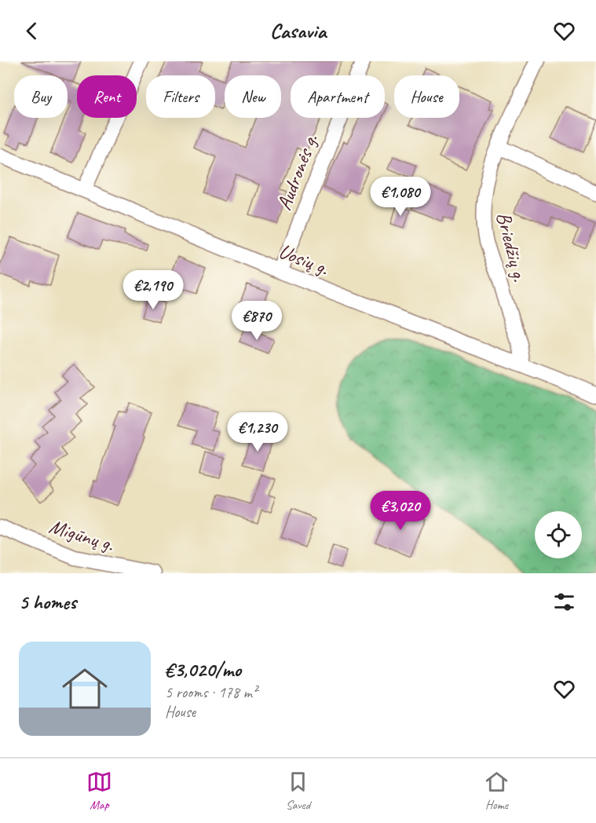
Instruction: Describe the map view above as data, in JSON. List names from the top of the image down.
{
  "streets": {
    "street": [
      "Audronės g.",
      "Briedžių g.",
      "Uosių g.",
      "Migūnų g."
    ]
  },
  "crossings": [
    ["Audronės g.", "Uosių g."],
    ["Briedžių g.", "Uosių g."]
  ],
  "page": {
    "header": "Casavia",
    "chip": [
      "Buy",
      "Rent",
      "Filters",
      "New",
      "Apartment",
      "House"
    ],
    "price": [
      "€1,080",
      "€2,190",
      "€870",
      "€1,230",
      "€3,020"
    ],
    "heading": "5 homes",
    "list": [
      {
        "name": "€3,020/mo",
        "note": "5 rooms · 178 m² · House"
      }
    ],
    "tabs": ["Map", "Saved", "Home"]
  }
}
